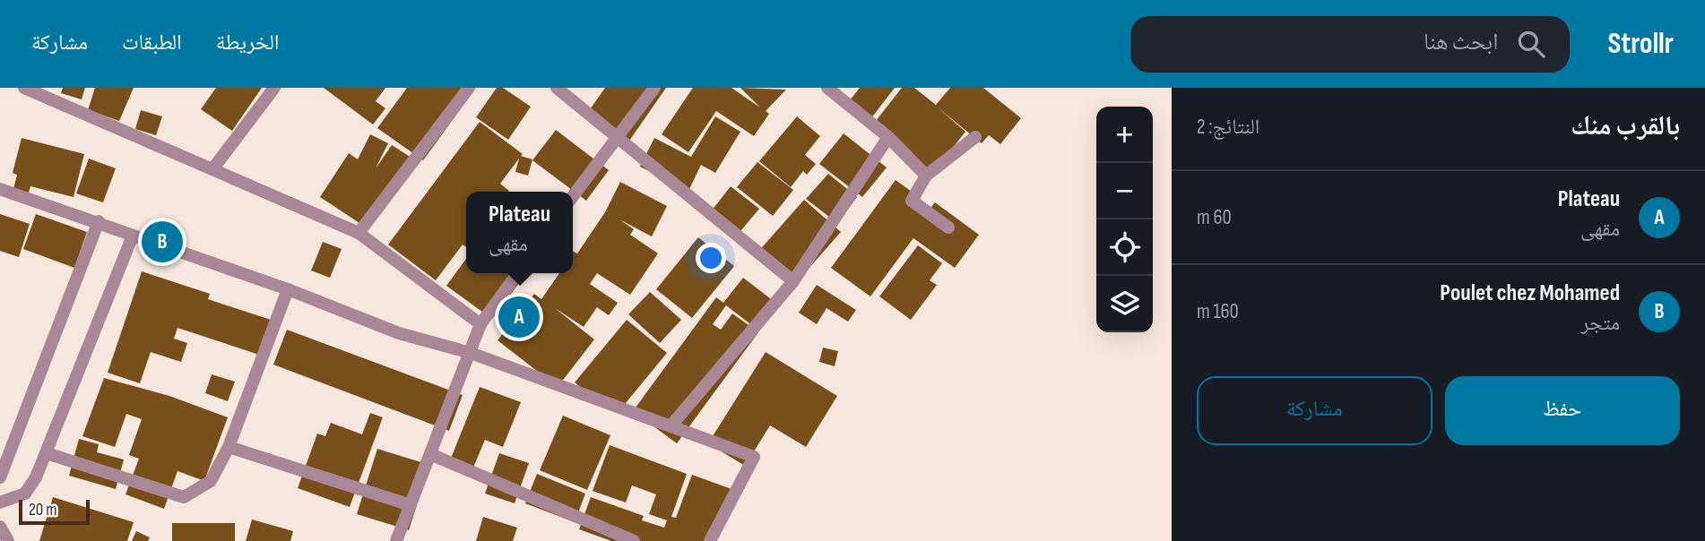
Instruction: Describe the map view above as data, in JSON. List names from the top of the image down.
{
  "scale_bar": "20 m",
  "page": {
    "header": "Strollr",
    "search": "ابحث هنا",
    "nav": ["الخريطة", "الطبقات", "مشاركة"],
    "heading": ["بالقرب منك", "النتائج: 2"],
    "map_buttons": ["+", "−"],
    "list": [
      {
        "mark": "A",
        "name": "Plateau",
        "note": "مقهى",
        "value": "60 m"
      },
      {
        "mark": "B",
        "name": "Poulet chez Mohamed",
        "note": "متجر",
        "value": "160 m"
      }
    ],
    "popup": ["Plateau", "مقهى"],
    "pins": ["B", "A"],
    "buttons": ["حفظ", "مشاركة"],
    "scale": "20 m"
  }
}
